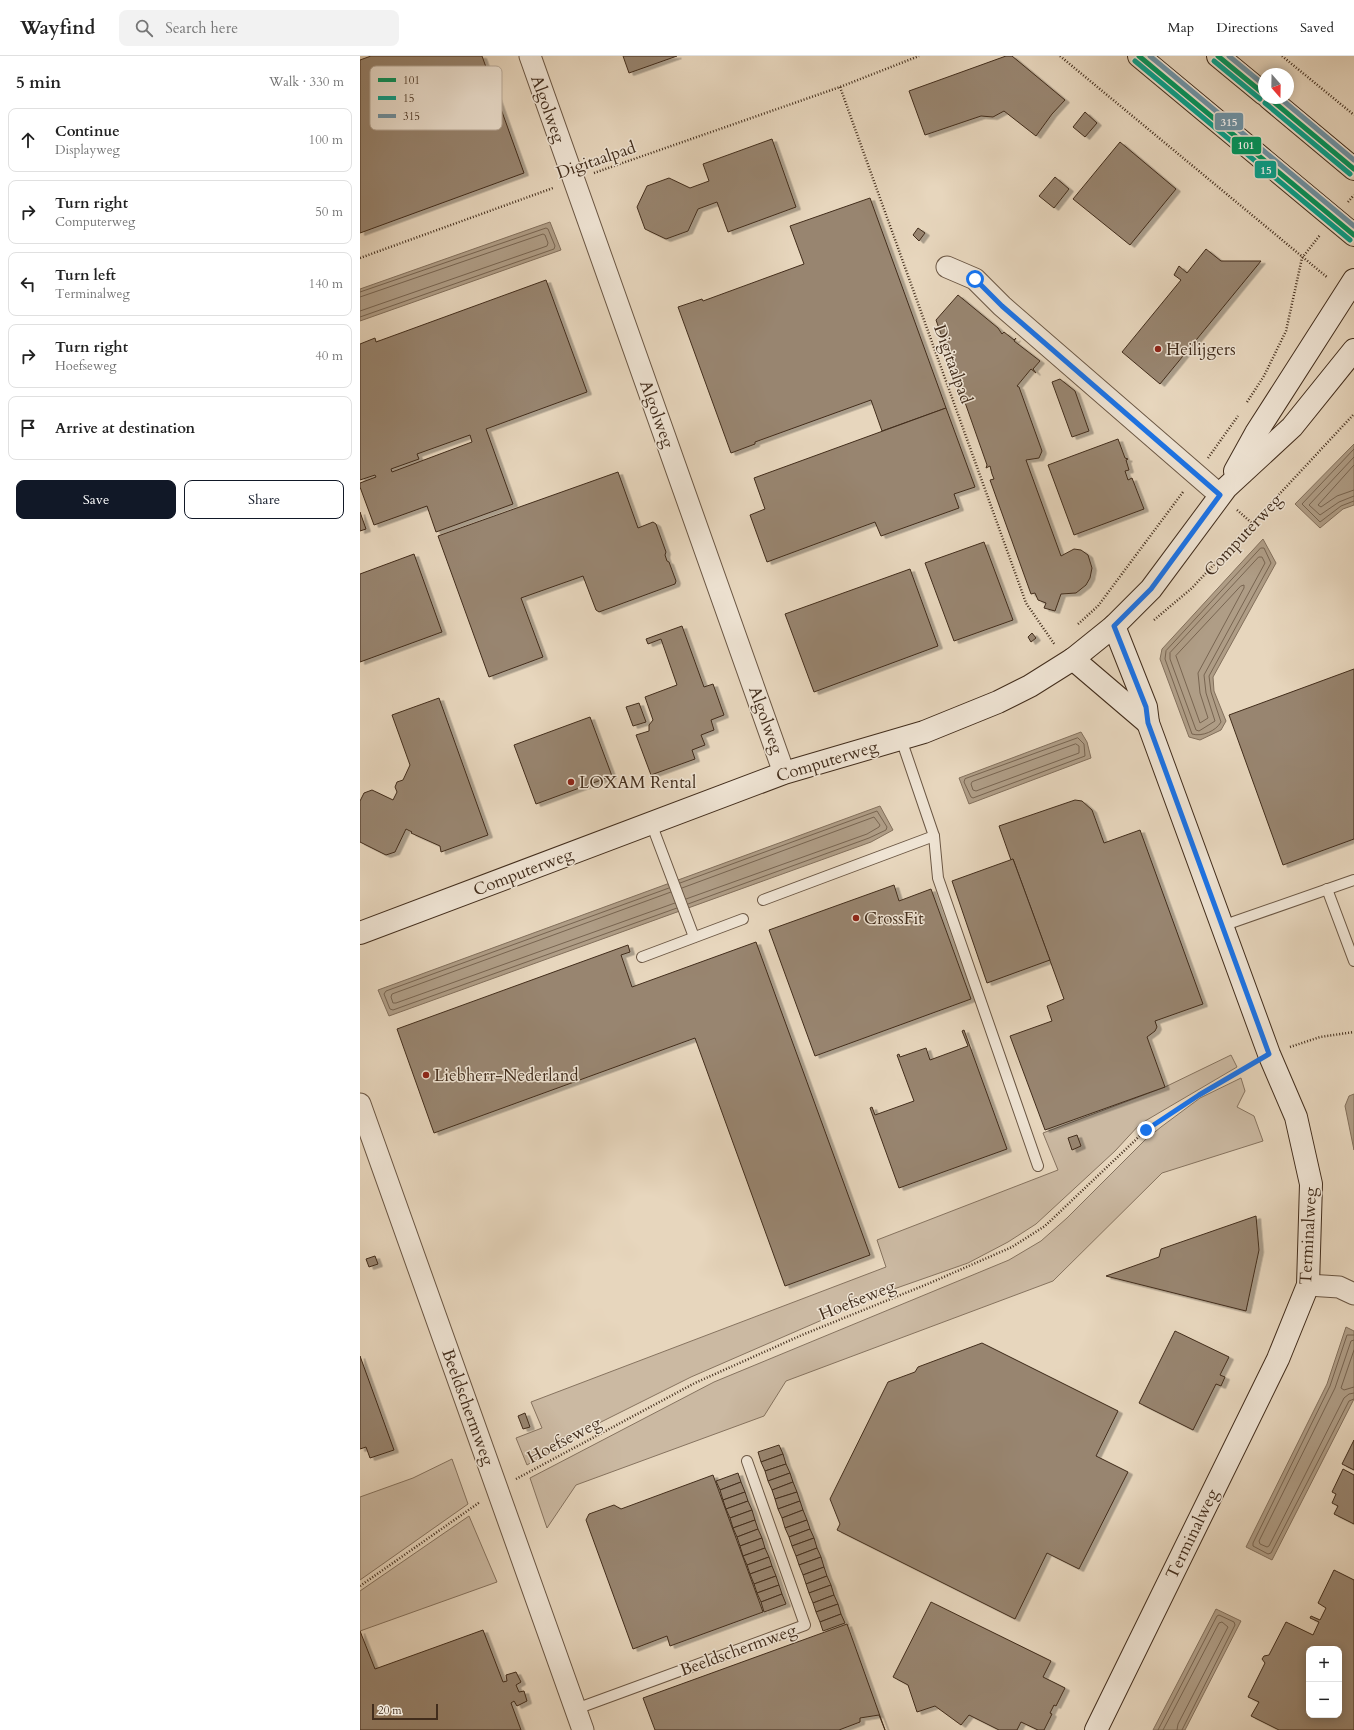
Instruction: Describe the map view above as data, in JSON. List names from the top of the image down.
{
  "streets": {
    "street": [
      "Algolweg",
      "Computerweg",
      "Terminalweg",
      "Beeldschermweg"
    ],
    "path": ["Digitaalpad", "Hoefseweg"]
  },
  "crossings": [
    ["Algolweg", "Digitaalpad"],
    ["Algolweg", "Computerweg"],
    ["Computerweg", "Terminalweg"],
    ["Terminalweg", "Hoefseweg"],
    ["Hoefseweg", "Beeldschermweg"]
  ],
  "places": [
    "Heilijgers",
    "LOXAM Rental",
    "CrossFit",
    "Liebherr-Nederland"
  ],
  "lines": ["transit line 101", "transit line 315", "transit line 15"],
  "legend": ["101", "15", "315"],
  "scale_bar": "20 m",
  "north": "bottom",
  "page": {
    "header": "Wayfind",
    "search": "Search here",
    "nav": ["Map", "Directions", "Saved"],
    "heading": ["5 min", "Walk · 330 m"],
    "list": [
      ["Continue", "Displayweg", "100 m"],
      ["Turn right", "Computerweg", "50 m"],
      ["Turn left", "Terminalweg", "140 m"],
      ["Turn right", "Hoefseweg", "40 m"],
      "Arrive at destination"
    ],
    "buttons": ["Save", "Share"],
    "map_buttons": ["+", "−"],
    "scale": "20 m"
  }
}
